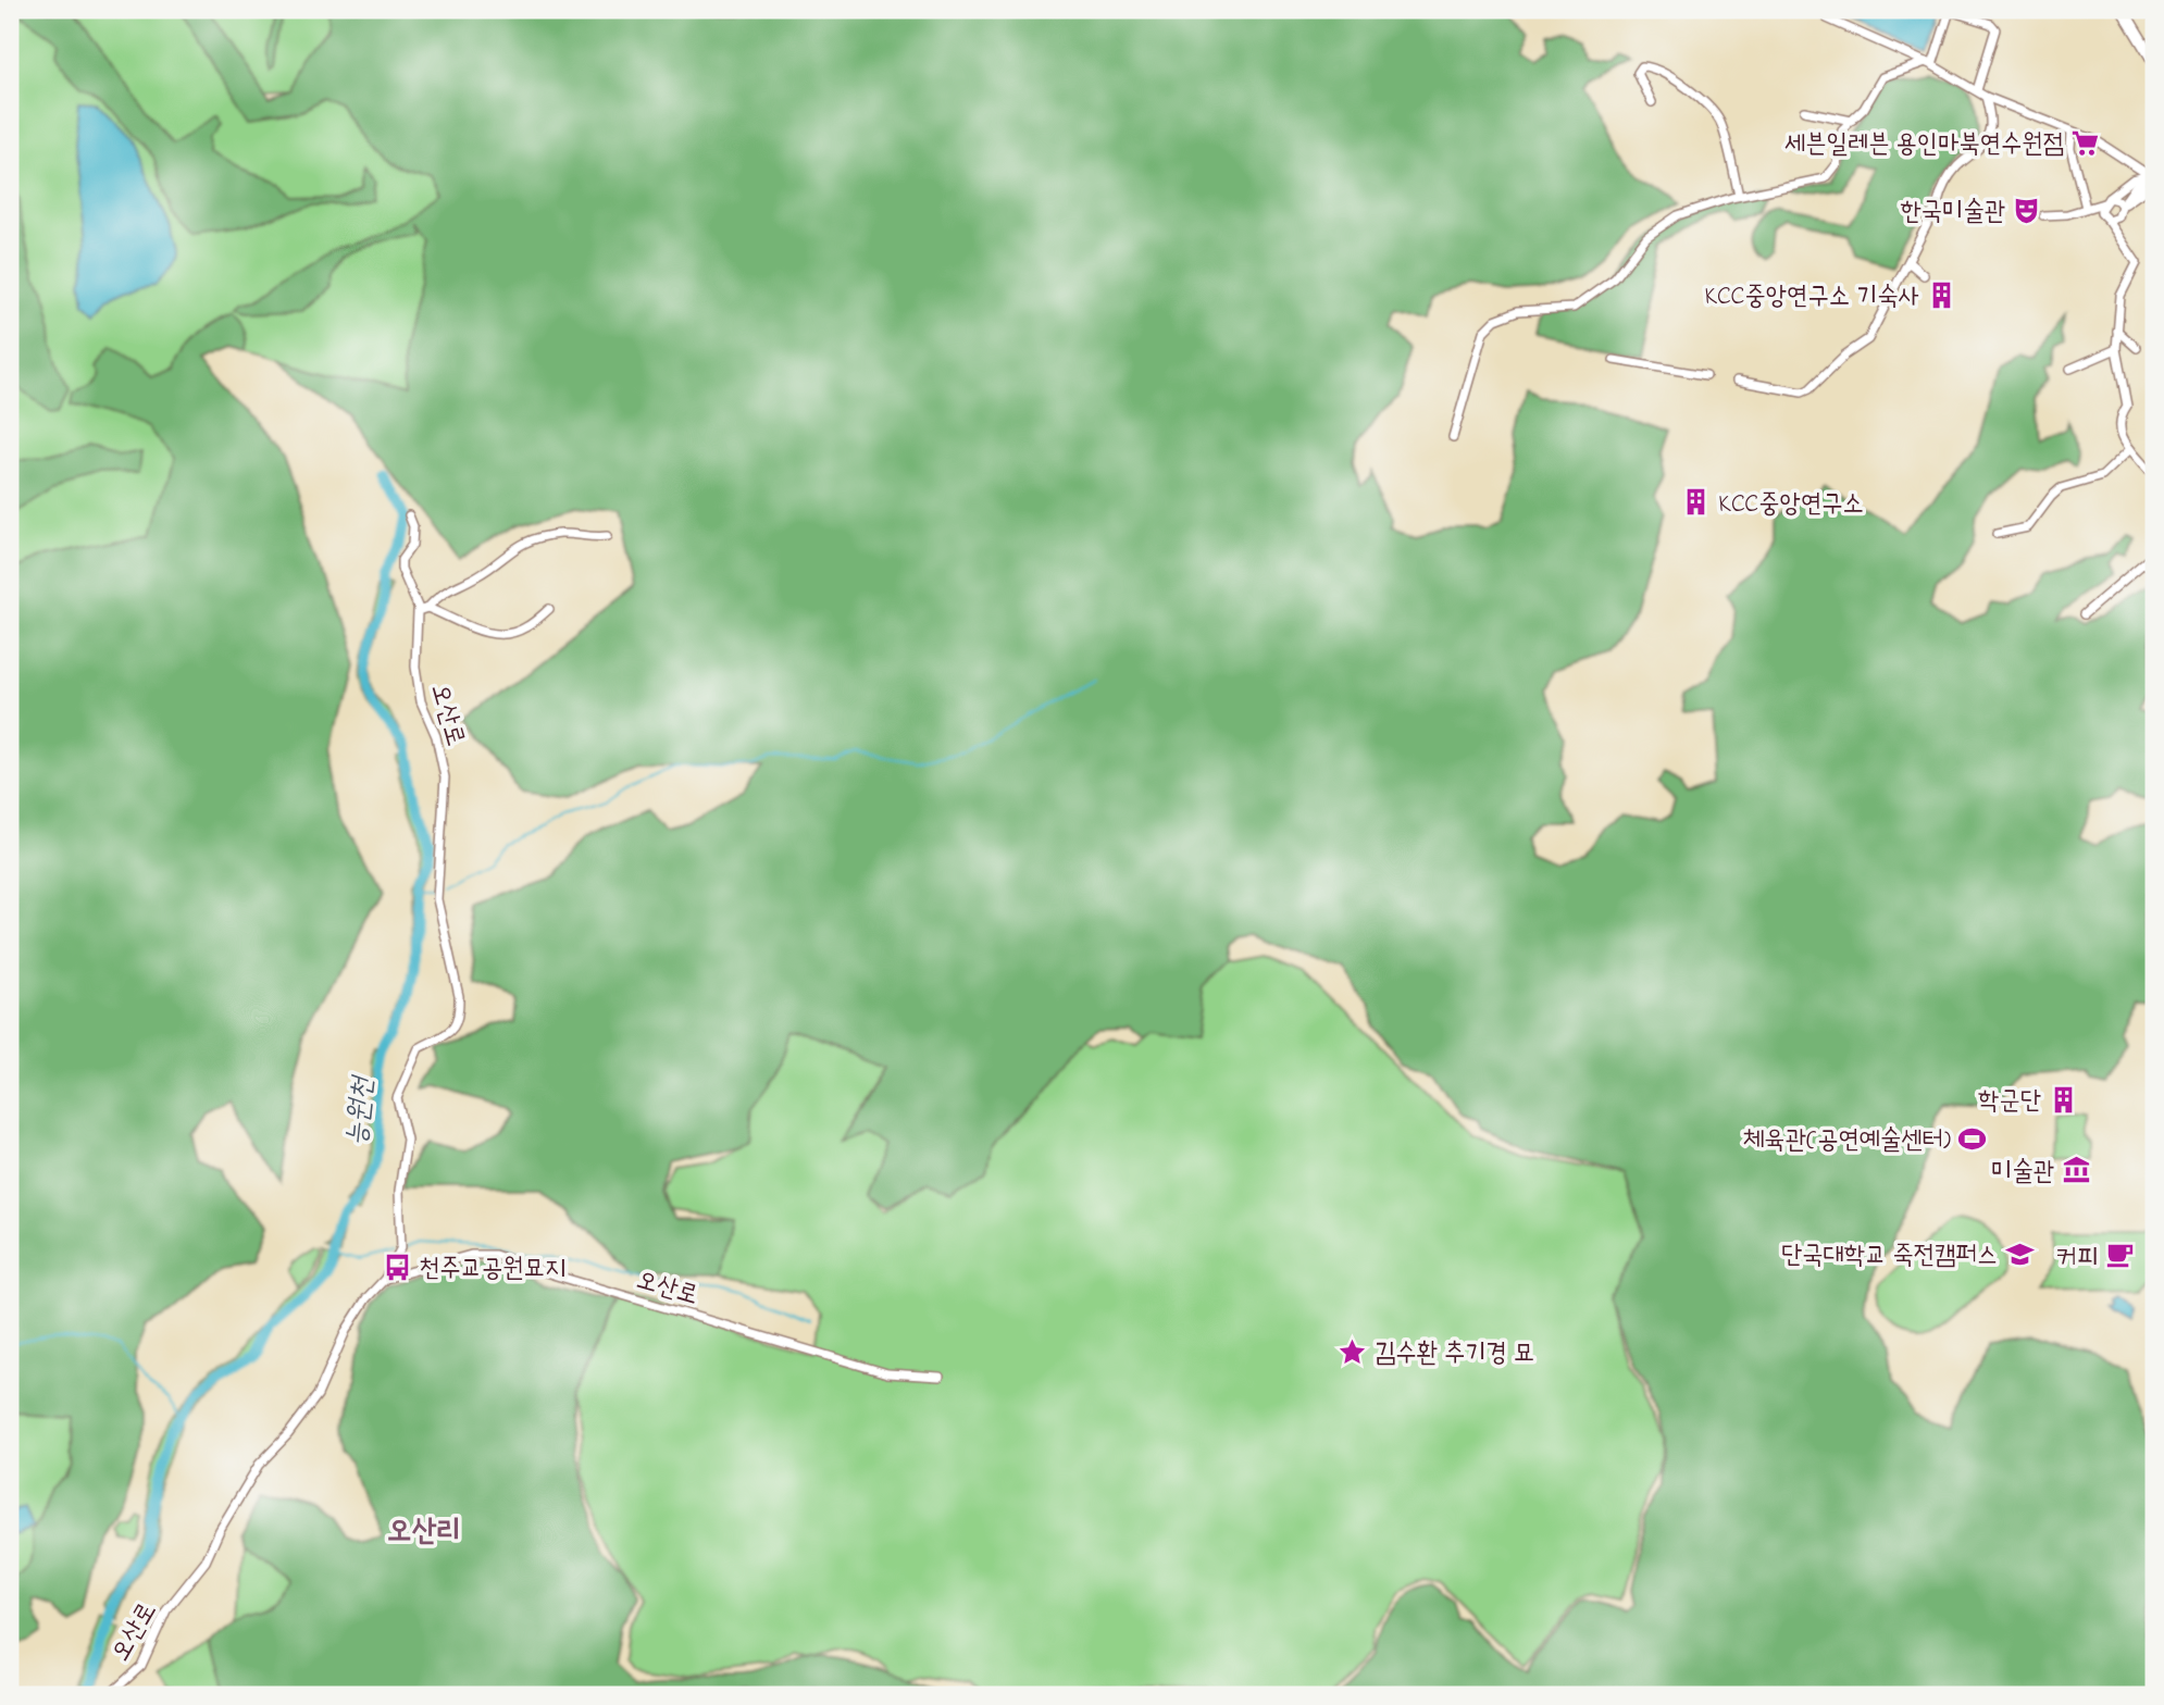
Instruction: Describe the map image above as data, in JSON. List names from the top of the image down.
{
  "streets": {
    "street": ["오산로"]
  },
  "districts": ["오산리"],
  "water": ["능원천"],
  "places": {
    "supermarket": ["세븐일레븐 용인마북연수원점"],
    "theatre": ["한국미술관"],
    "building": ["KCC중앙연구소 기숙사", "KCC중앙연구소", "학군단"],
    "sports": ["체육관(공연예술센터)"],
    "museum": ["미술관"],
    "school or university": ["단국대학교 죽전캠퍼스"],
    "cafe": ["커피"],
    "bus stop": ["천주교공원묘지"],
    "place": ["김수환 추기경 묘"]
  }
}
